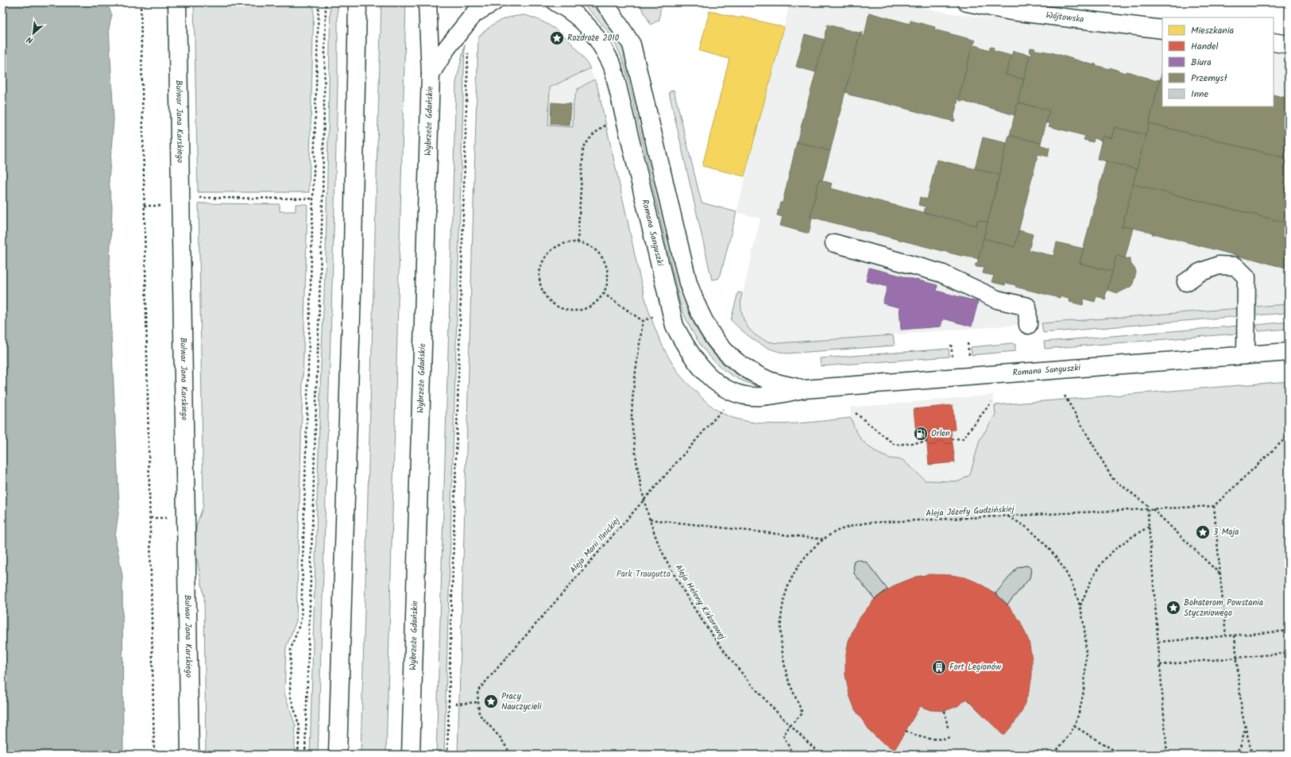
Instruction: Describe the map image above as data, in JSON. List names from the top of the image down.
{
  "streets": {
    "street": [
      "Wójtowska",
      "Bulwar Jana Karskiego",
      "Wybrzeże Gdańskie",
      "Romana Sanguszki"
    ],
    "path": ["Aleja Józefy Gudzińskiej", "Aleja Marii Ilnickiej", "Aleja Heleny Kirkorowej"]
  },
  "crossings": [
    ["Aleja Józefy Gudzińskiej", "Aleja Heleny Kirkorowej"],
    ["Aleja Marii Ilnickiej", "Aleja Heleny Kirkorowej"]
  ],
  "parks": ["Park Traugutta"],
  "places": {
    "place": [
      "Rozdroże 2010",
      "3 Maja",
      "Bohaterom Powstania Styczniowego",
      "Pracy Nauczycieli"
    ],
    "fuel station": ["Orlen"],
    "building": ["Fort Legionów"]
  },
  "legend": [
    "Mieszkania",
    "Handel",
    "Biura",
    "Przemysł",
    "Inne"
  ],
  "north": "bottom left"
}
